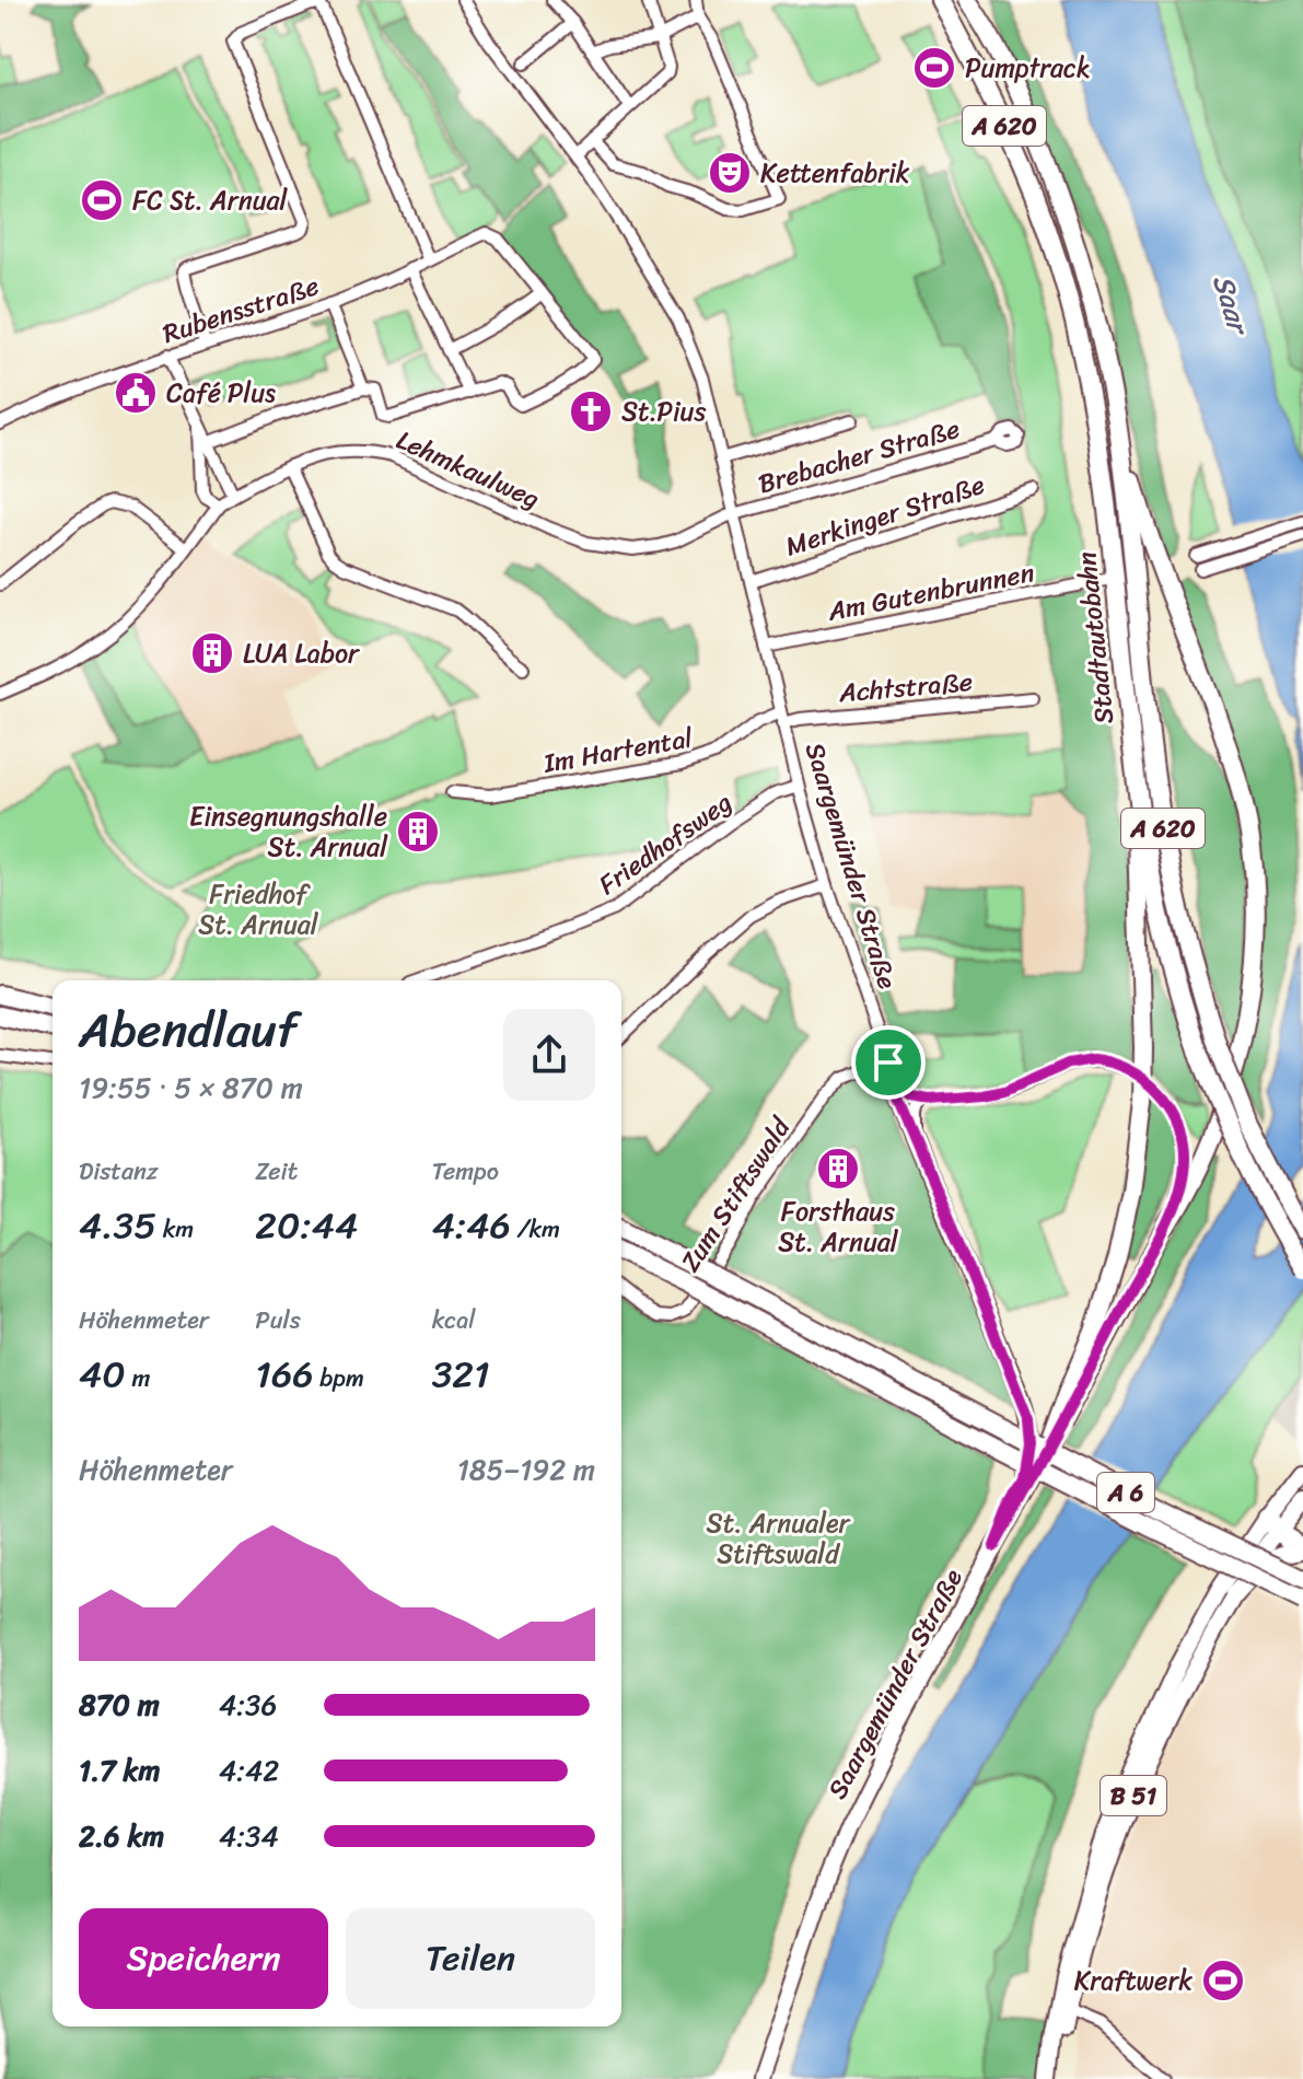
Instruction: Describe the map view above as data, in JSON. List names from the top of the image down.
{
  "streets": {
    "highway": ["A 620", "Stadtautobahn", "A 6"],
    "main road": ["Saargemünder Straße", "B 51"],
    "street": [
      "Rubensstraße",
      "Brebacher Straße",
      "Lehmkaulweg",
      "Merkinger Straße",
      "Am Gutenbrunnen",
      "Achtstraße",
      "Im Hartental",
      "Friedhofsweg",
      "Zum Stiftswald"
    ]
  },
  "crossings": [
    ["Brebacher Straße", "Lehmkaulweg"],
    ["Brebacher Straße", "Saargemünder Straße"],
    ["Lehmkaulweg", "Saargemünder Straße"],
    ["Merkinger Straße", "Saargemünder Straße"],
    ["Am Gutenbrunnen", "Saargemünder Straße"],
    ["Achtstraße", "Im Hartental"],
    ["Achtstraße", "Saargemünder Straße"],
    ["Im Hartental", "Saargemünder Straße"],
    ["Friedhofsweg", "Saargemünder Straße"],
    ["Saargemünder Straße", "Zum Stiftswald"]
  ],
  "water": ["Saar"],
  "parks": ["Friedhof St. Arnual", "St. Arnualer Stiftswald"],
  "places": {
    "sports": ["Pumptrack", "FC St. Arnual", "Kraftwerk"],
    "theatre": ["Kettenfabrik"],
    "public building": ["Café Plus"],
    "church": ["St.Pius"],
    "building": ["LUA Labor", "Einsegnungshalle St. Arnual", "Forsthaus St. Arnual"]
  },
  "page": {
    "heading": ["Abendlauf", "19:55 · 5 × 870 m"],
    "stats": [
      ["Distanz", "4.35 km"],
      ["Zeit", "20:44"],
      ["Tempo", "4:46 /km"],
      ["Höhenmeter", "40 m"],
      ["Puls", "166 bpm"],
      ["kcal", "321"]
    ],
    "chart": ["Höhenmeter", "185–192 m"],
    "list": [
      {
        "name": "870 m",
        "note": "4:36"
      },
      {
        "name": "1.7 km",
        "note": "4:42"
      },
      {
        "name": "2.6 km",
        "note": "4:34"
      }
    ],
    "buttons": ["Speichern", "Teilen"]
  }
}
